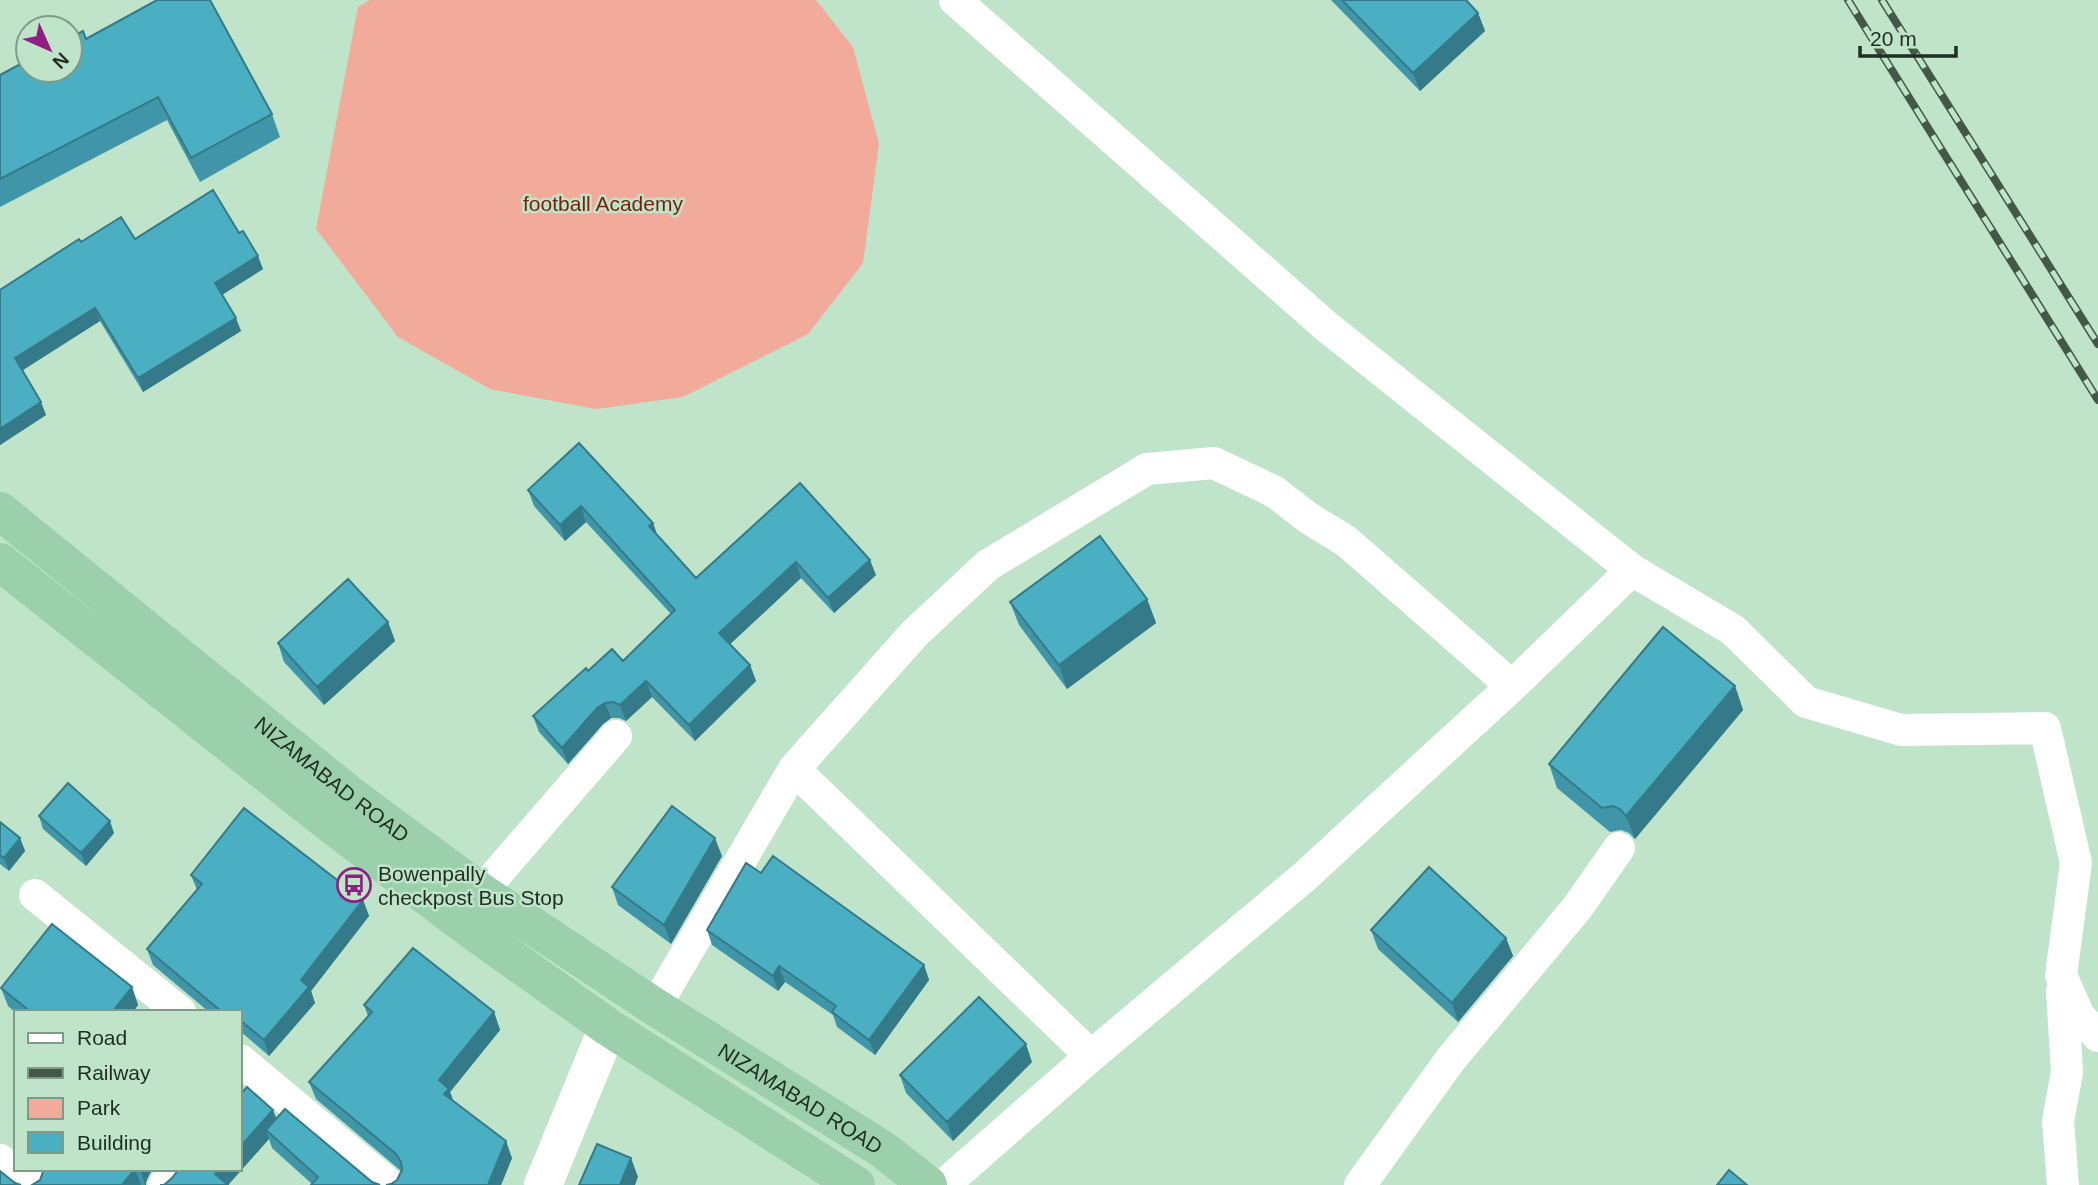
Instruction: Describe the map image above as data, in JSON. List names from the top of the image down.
{
  "streets": {
    "highway": ["NIZAMABAD ROAD"]
  },
  "parks": ["football Academy"],
  "places": {
    "bus stop": ["Bowenpally checkpost Bus Stop"]
  },
  "legend": [
    "Road",
    "Railway",
    "Park",
    "Building"
  ],
  "scale_bar": "20 m",
  "north": "bottom right"
}
